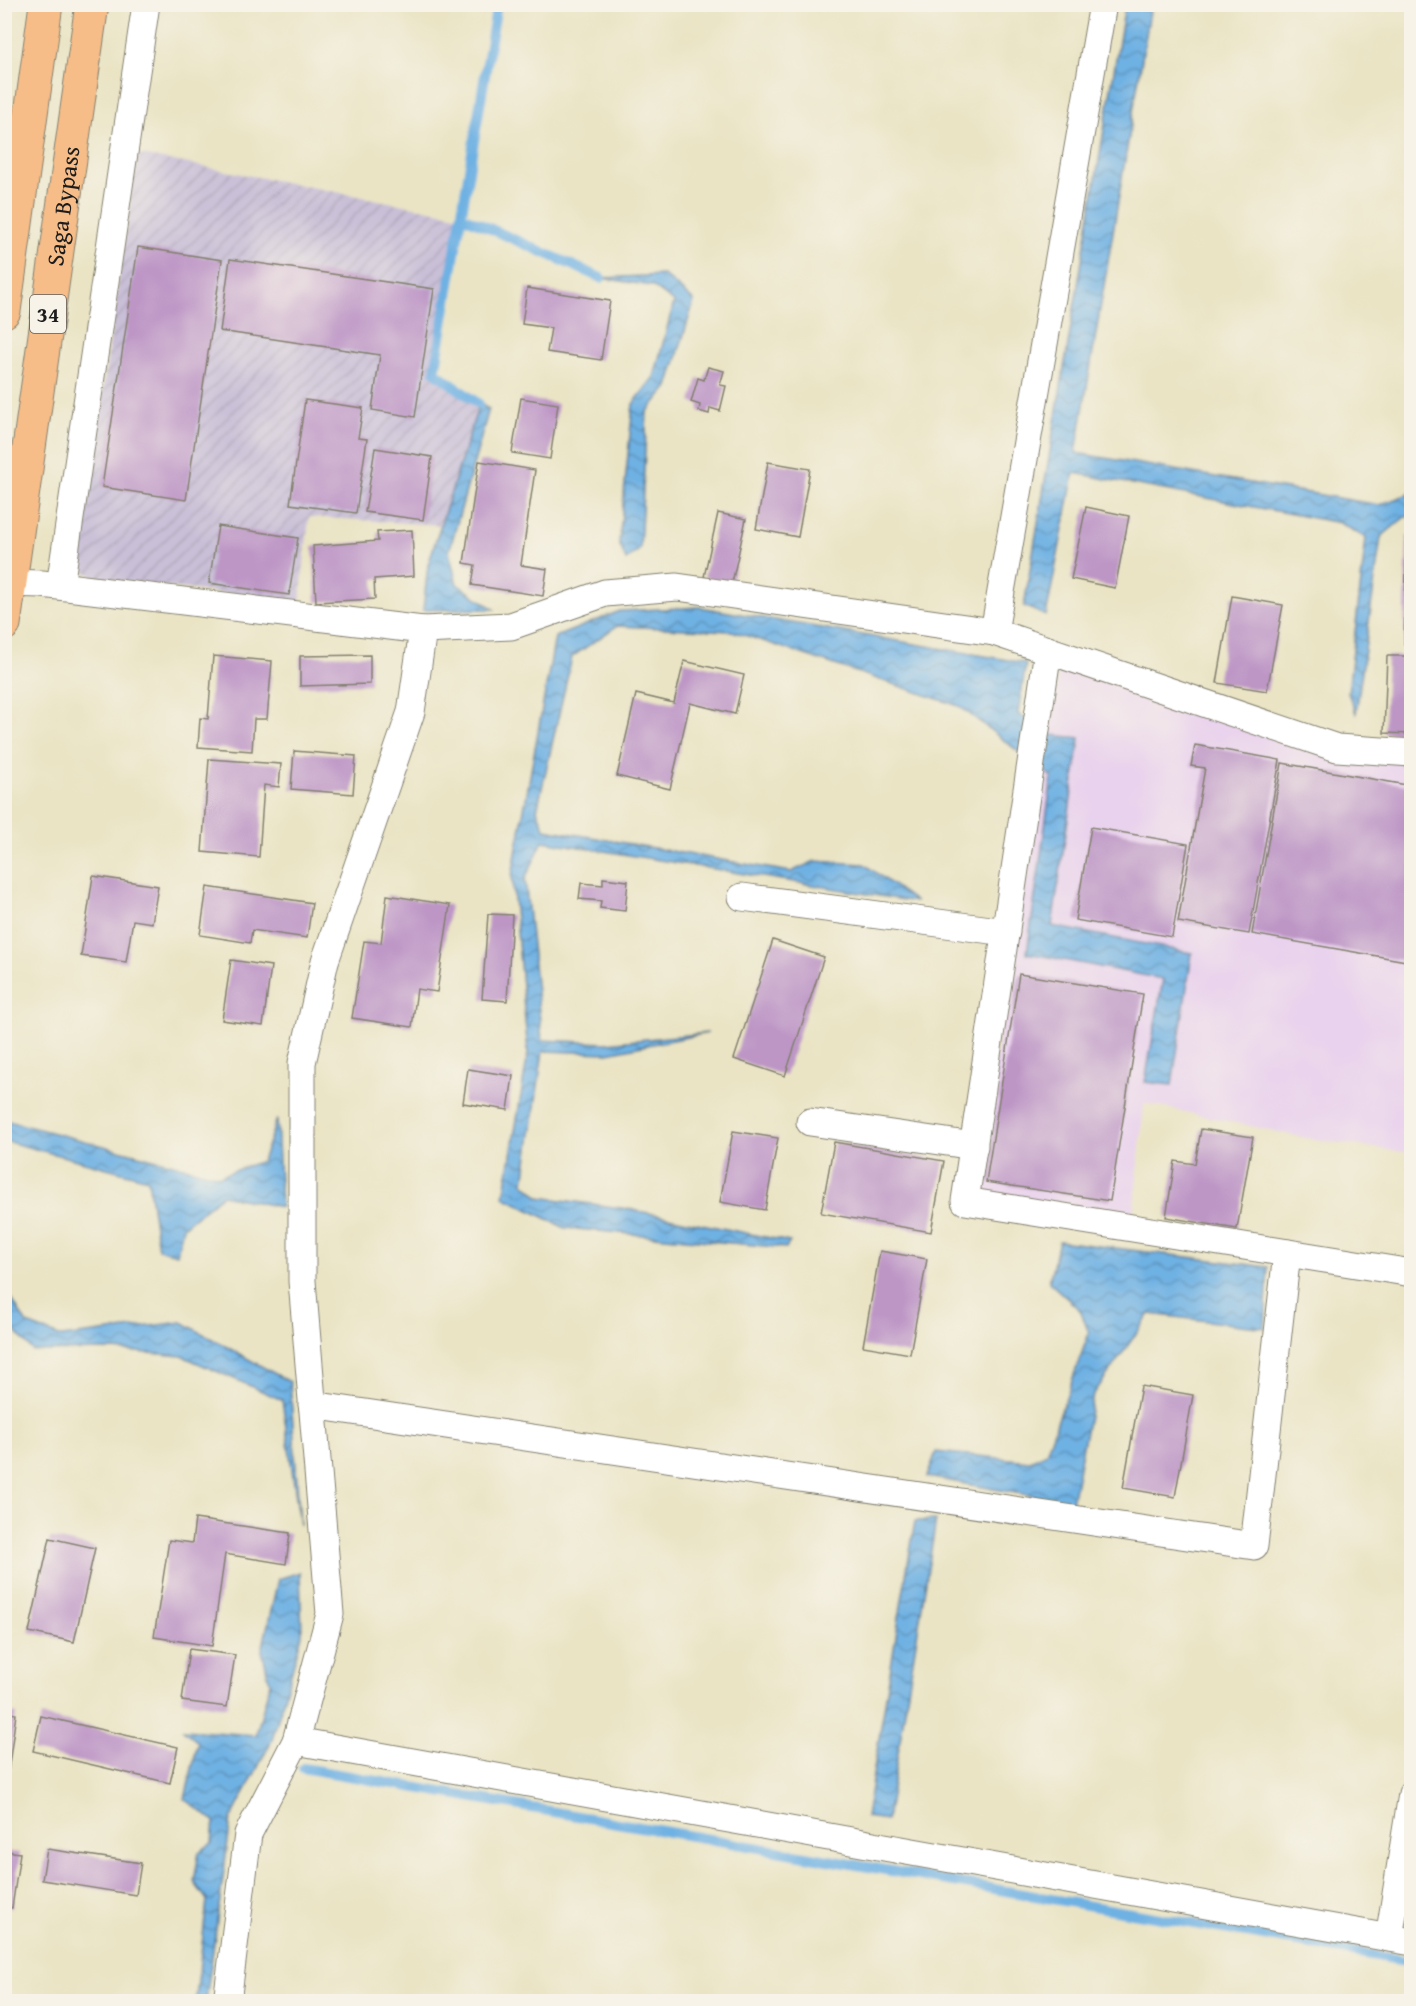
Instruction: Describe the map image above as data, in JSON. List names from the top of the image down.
{
  "streets": {
    "highway": ["Saga Bypass", "34"]
  }
}
